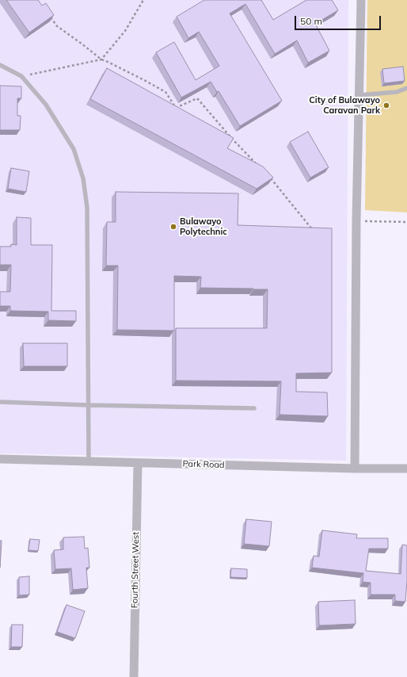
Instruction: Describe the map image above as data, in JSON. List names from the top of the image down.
{
  "streets": {
    "street": ["Park Road", "Fourth Street West"]
  },
  "crossings": [
    ["Park Road", "Fourth Street West"]
  ],
  "places": ["City of Bulawayo Caravan Park", "Bulawayo Polytechnic"],
  "scale_bar": "50 m"
}
